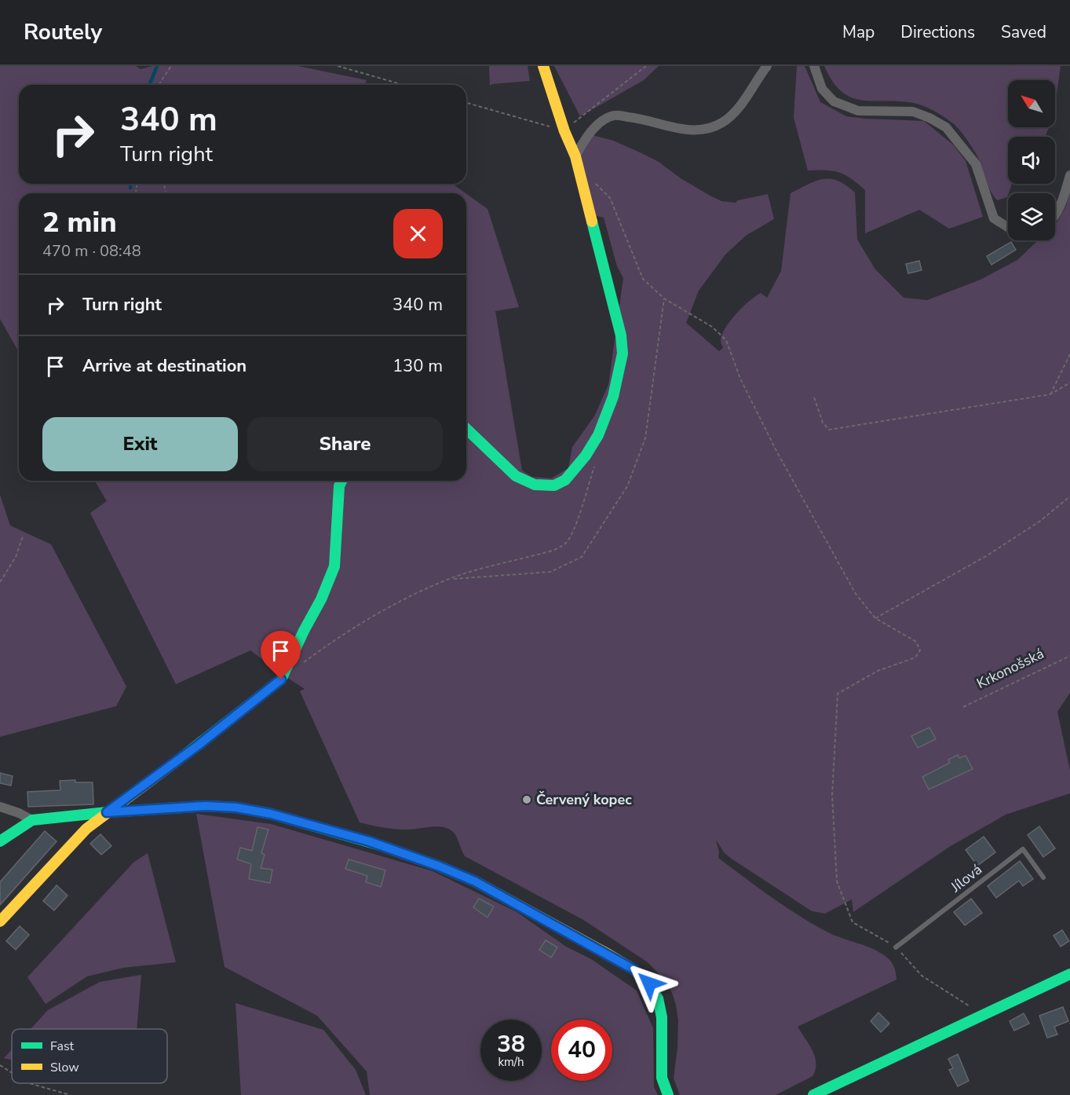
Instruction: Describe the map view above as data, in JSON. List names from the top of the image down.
{
  "streets": {
    "lane": ["Jílová"],
    "path": ["Krkonošská"]
  },
  "places": ["Červený kopec"],
  "legend": ["Fast", "Slow"],
  "north": "top left",
  "page": {
    "header": "Routely",
    "nav": ["Map", "Directions", "Saved"],
    "turn": ["340 m", "Turn right"],
    "heading": ["2 min", "470 m · 08:48"],
    "list": [
      {
        "name": "Turn right",
        "value": "340 m"
      },
      {
        "name": "Arrive at destination",
        "value": "130 m"
      }
    ],
    "buttons": ["Exit", "Share"],
    "speed": "38 km/h",
    "limit": "40"
  }
}
